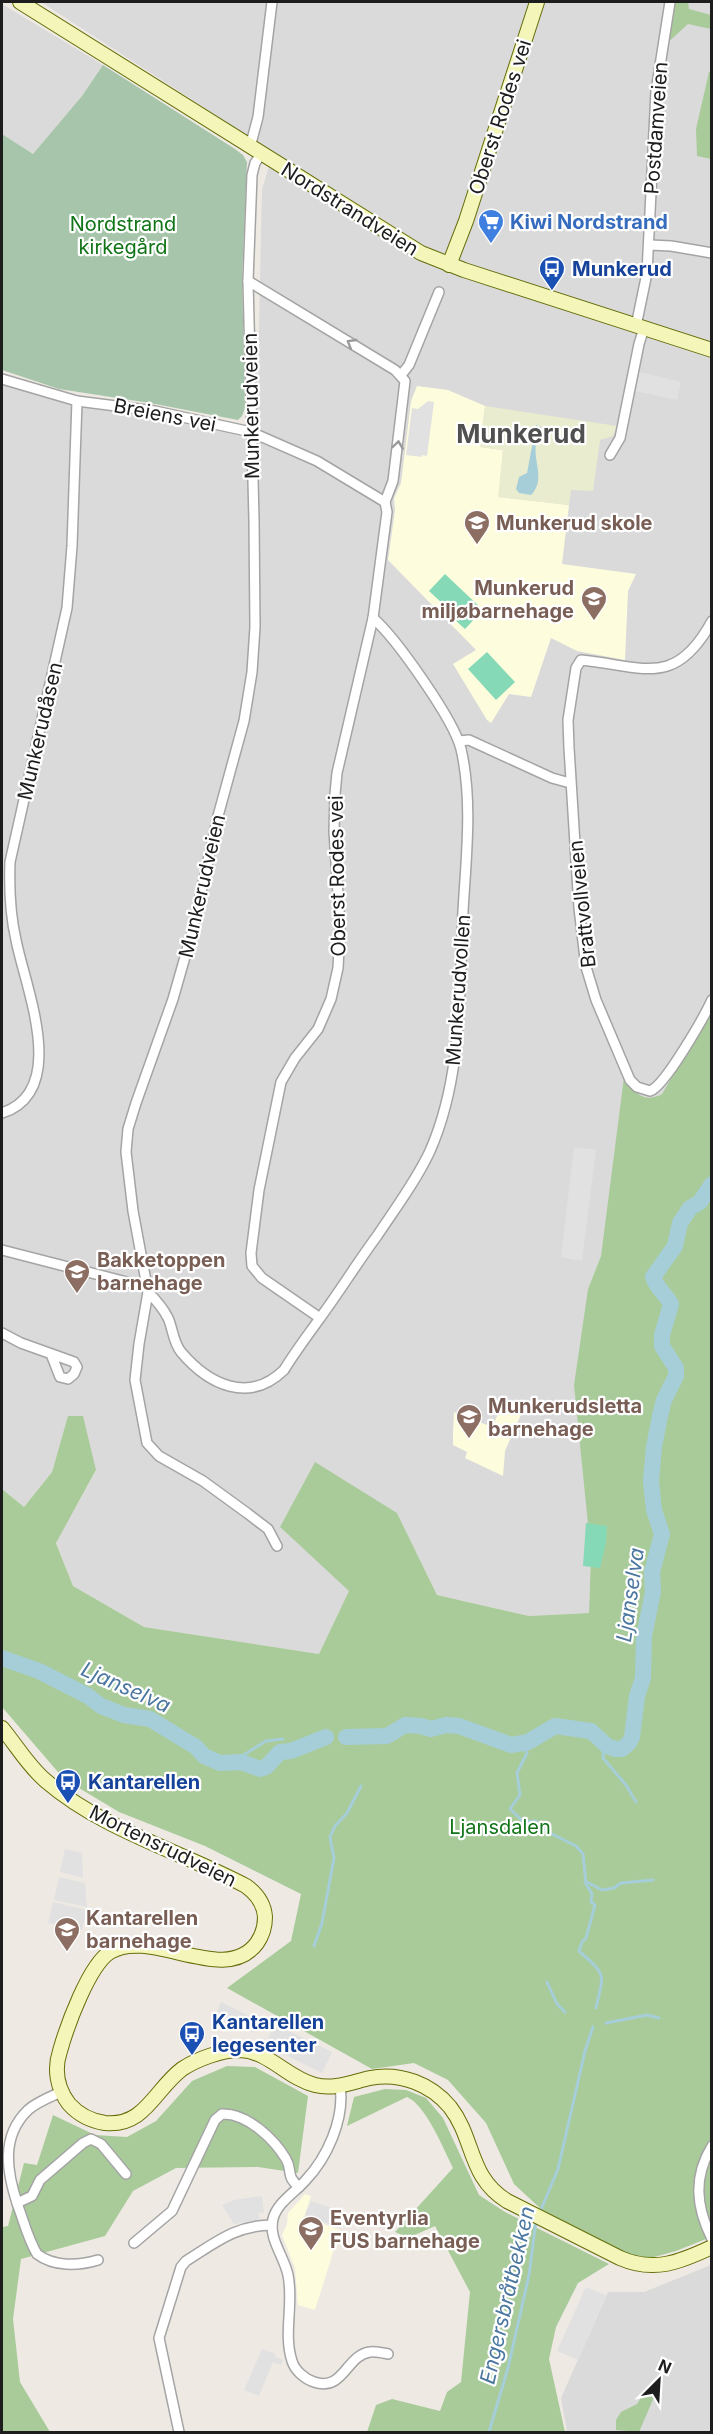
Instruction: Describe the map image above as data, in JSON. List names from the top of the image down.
{
  "streets": {
    "street": [
      "Oberst Rodes vei",
      "Postdamveien",
      "Nordstrandveien",
      "Munkerudveien",
      "Breiens vei",
      "Munkerudåsen",
      "Brattvollveien",
      "Munkerudvollen",
      "Mortensrudveien"
    ]
  },
  "crossings": [
    ["Oberst Rodes vei", "Nordstrandveien"],
    ["Oberst Rodes vei", "Breiens vei"],
    ["Oberst Rodes vei", "Munkerudvollen"],
    ["Postdamveien", "Nordstrandveien"],
    ["Nordstrandveien", "Munkerudveien"],
    ["Munkerudveien", "Breiens vei"],
    ["Munkerudveien", "Munkerudvollen"],
    ["Breiens vei", "Munkerudåsen"]
  ],
  "districts": ["Munkerud"],
  "water": ["Ljanselva", "Engersbråtbekken"],
  "parks": ["Nordstrand kirkegård", "Ljansdalen"],
  "places": {
    "supermarket": ["Kiwi Nordstrand"],
    "bus stop": ["Munkerud", "Kantarellen", "Kantarellen legesenter"],
    "school or university": [
      "Munkerud skole",
      "Munkerud miljøbarnehage",
      "Bakketoppen barnehage",
      "Munkerudsletta barnehage",
      "Kantarellen barnehage",
      "Eventyrlia FUS barnehage"
    ]
  },
  "north": "top right"
}
